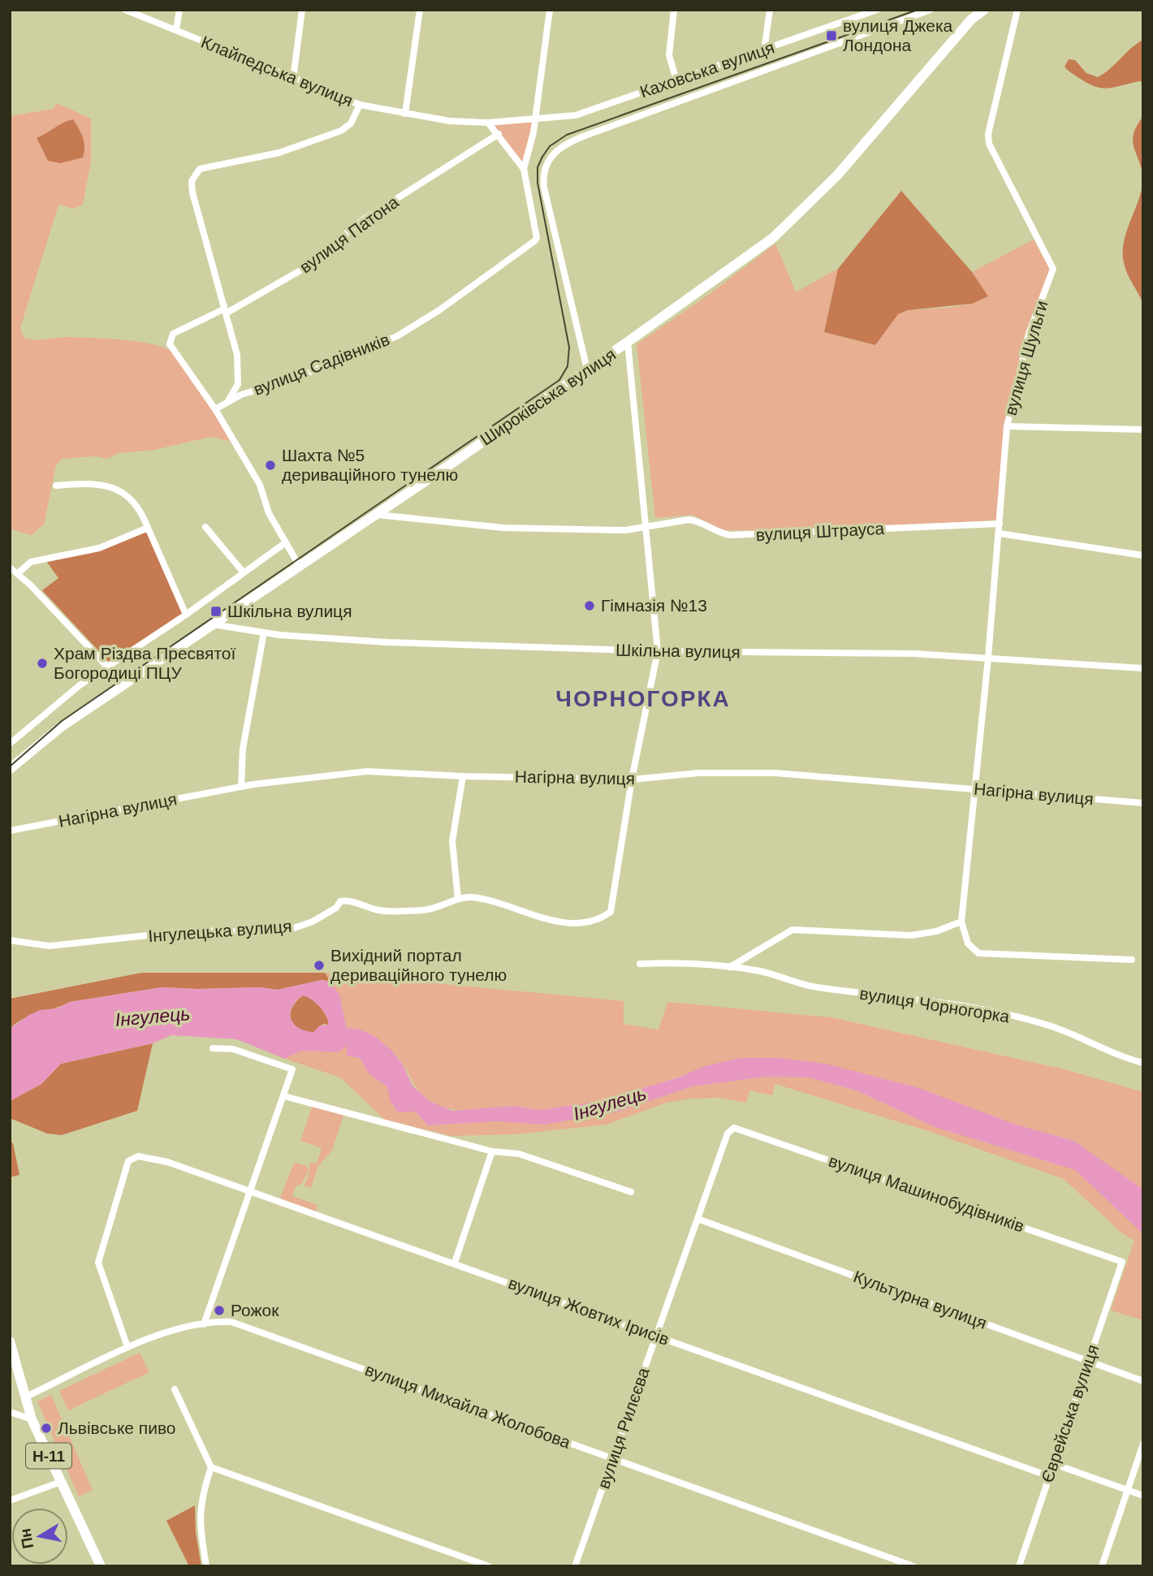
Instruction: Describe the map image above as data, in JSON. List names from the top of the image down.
{
  "streets": {
    "main road": ["Широківська вулиця", "Н-11"],
    "street": [
      "Каховська вулиця",
      "Клайпедська вулиця",
      "вулиця Патона",
      "вулиця Шульги",
      "вулиця Садівників",
      "вулиця Штрауса",
      "Шкільна вулиця",
      "Нагірна вулиця",
      "Інгулецька вулиця",
      "вулиця Чорногорка",
      "вулиця Машинобудівників",
      "Культурна вулиця",
      "вулиця Жовтих Ірисів",
      "вулиця Михайла Жолобова",
      "Єврейська вулиця",
      "вулиця Рилєєва"
    ]
  },
  "crossings": [
    ["Каховська вулиця", "Клайпедська вулиця"],
    ["вулиця Шульги", "вулиця Штрауса"],
    ["вулиця Шульги", "Шкільна вулиця"],
    ["вулиця Шульги", "Нагірна вулиця"],
    ["Широківська вулиця", "вулиця Штрауса"],
    ["Широківська вулиця", "Шкільна вулиця"],
    ["Нагірна вулиця", "Інгулецька вулиця"],
    ["вулиця Машинобудівників", "Єврейська вулиця"],
    ["вулиця Машинобудівників", "вулиця Рилєєва"],
    ["Культурна вулиця", "Єврейська вулиця"],
    ["Культурна вулиця", "вулиця Рилєєва"],
    ["вулиця Жовтих Ірисів", "вулиця Михайла Жолобова"],
    ["вулиця Жовтих Ірисів", "Єврейська вулиця"],
    ["вулиця Жовтих Ірисів", "вулиця Рилєєва"],
    ["вулиця Михайла Жолобова", "вулиця Рилєєва"],
    ["вулиця Михайла Жолобова", "Н-11"]
  ],
  "districts": ["ЧОРНОГОРКА"],
  "water": ["Інгулець"],
  "places": {
    "transit": ["вулиця Джека Лондона", "Шкільна вулиця"],
    "other": [
      "Шахта №5 дериваційного тунелю",
      "Гімназія №13",
      "Храм Різдва Пресвятої Богородиці ПЦУ",
      "Вихідний портал дериваційного тунелю",
      "Рожок",
      "Львівське пиво"
    ]
  },
  "north": "left"
}
